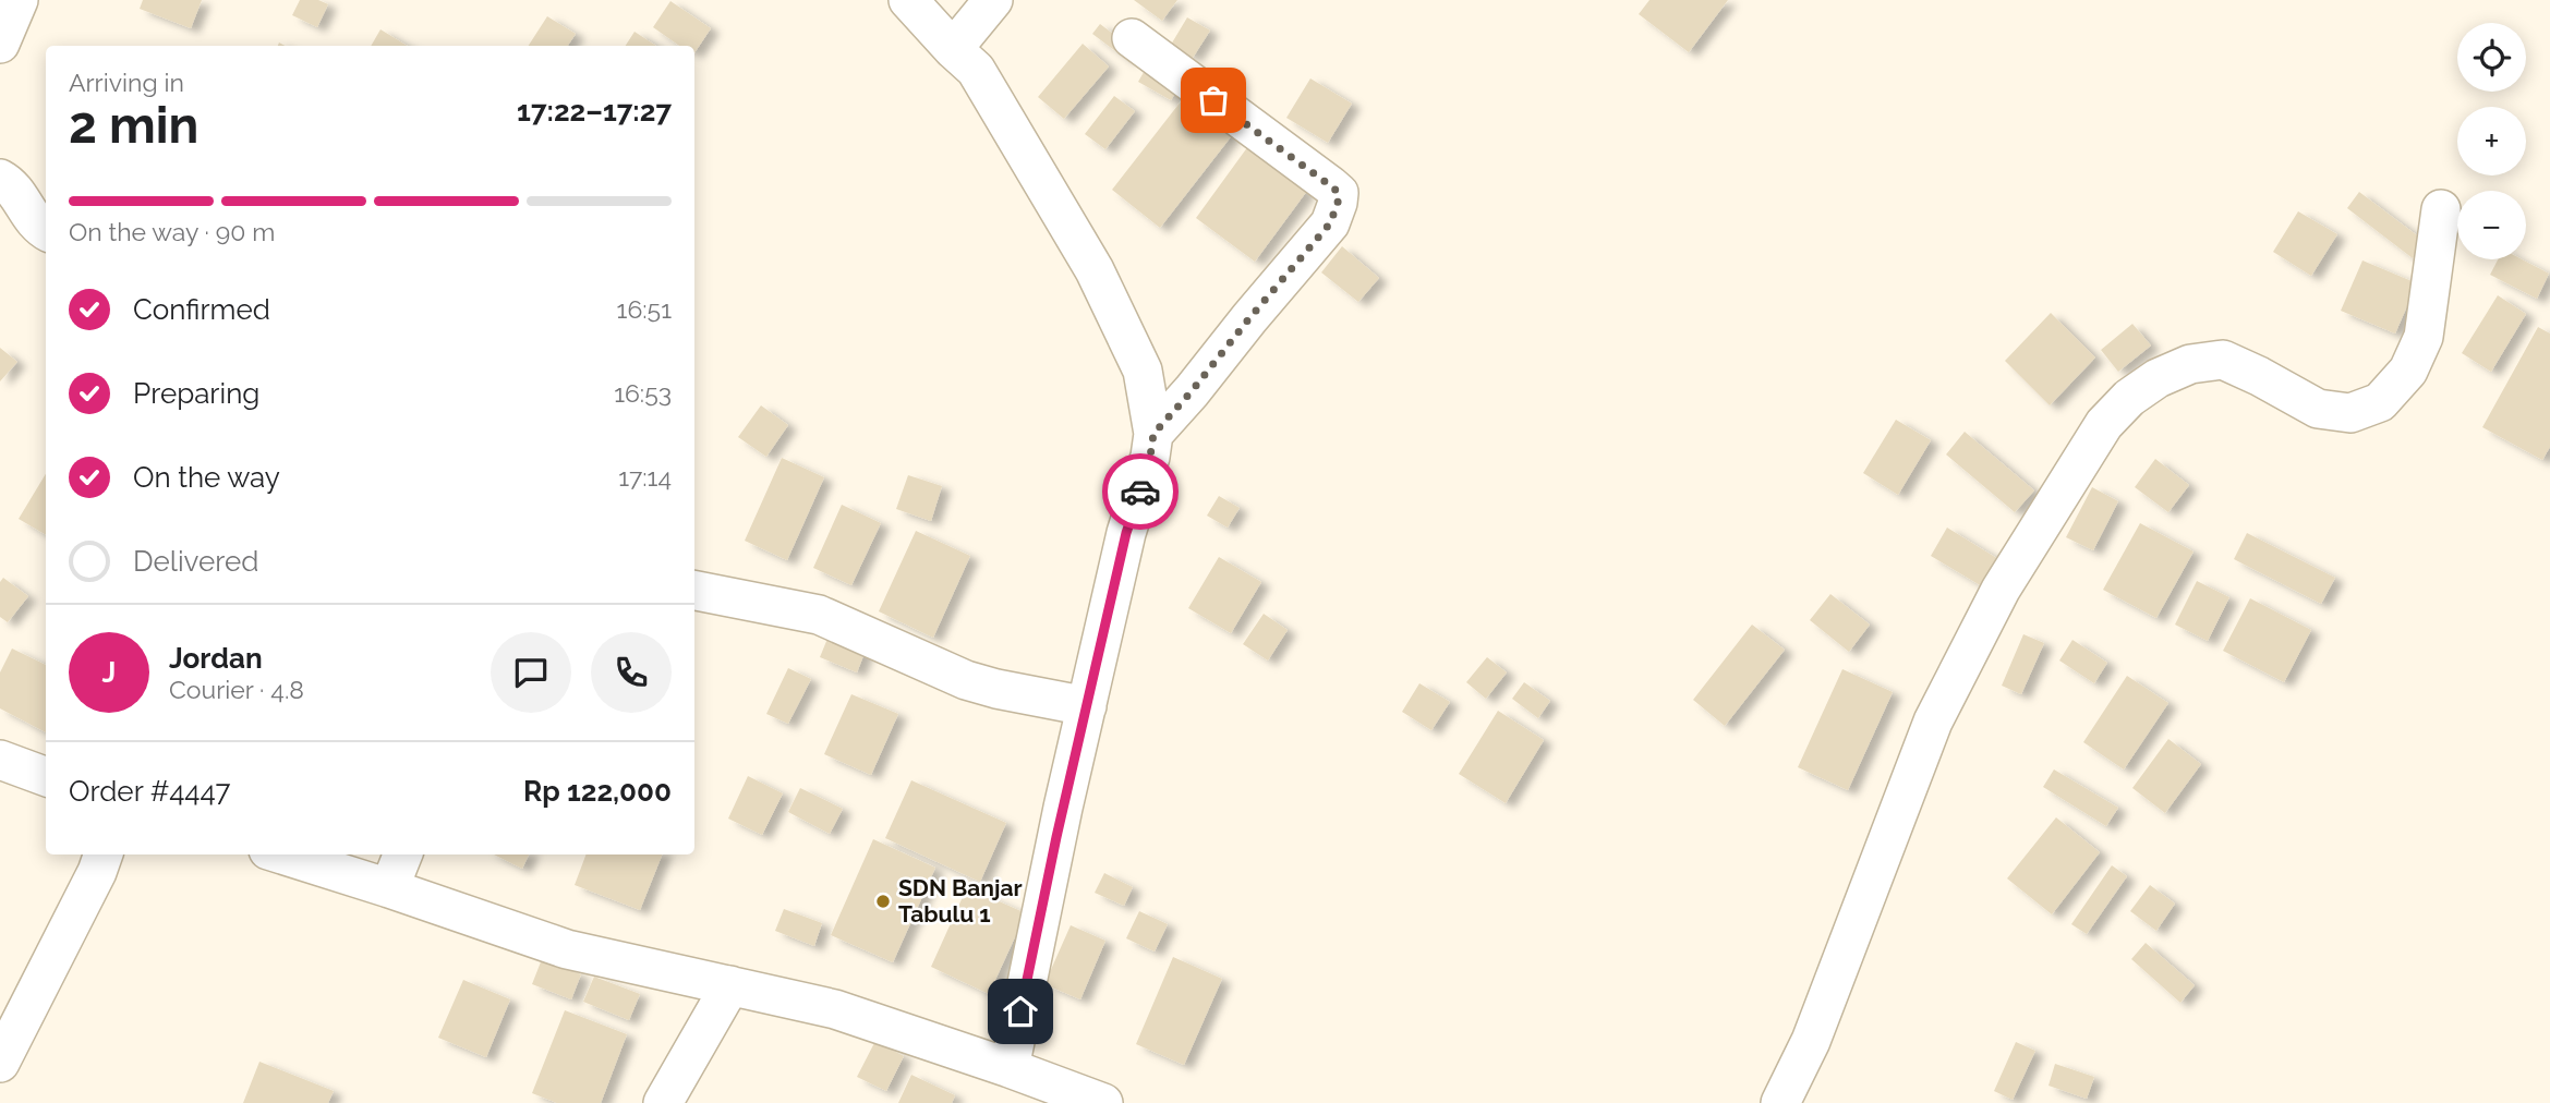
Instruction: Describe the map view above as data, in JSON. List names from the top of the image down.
{
  "places": ["SDN Banjar Tabulu 1"],
  "page": {
    "map_buttons": ["+", "−"],
    "heading": ["2 min", "Arriving in", "17:22–17:27"],
    "panel": [
      "Jordan",
      "Courier · 4.8",
      "Order #4447",
      "Rp 122,000"
    ],
    "bar": "On the way · 90 m",
    "list": [
      ["Confirmed", "16:51"],
      ["Preparing", "16:53"],
      ["On the way", "17:14"],
      "Delivered"
    ],
    "round": "J"
  }
}
